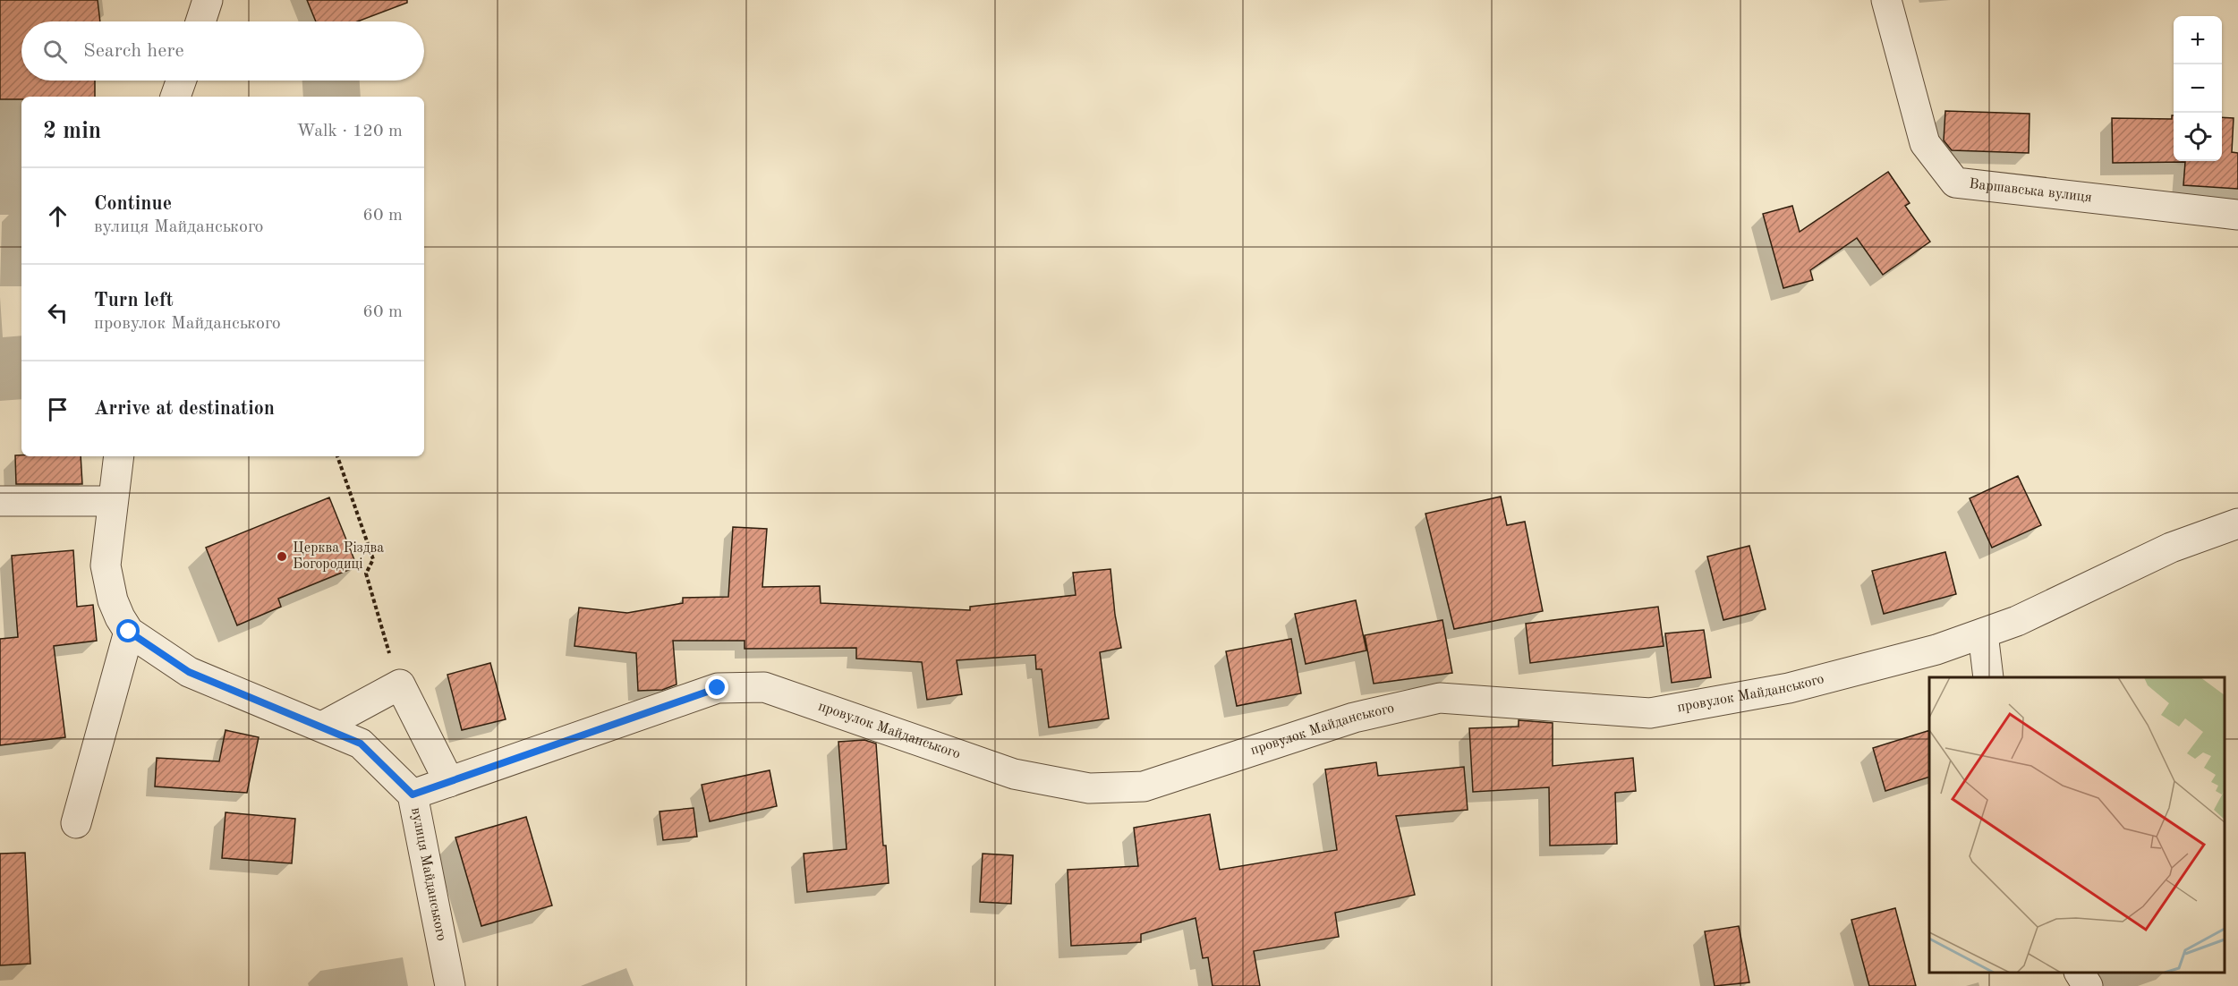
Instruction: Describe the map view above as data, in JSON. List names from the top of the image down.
{
  "streets": {
    "street": ["Варшавська вулиця", "провулок Майданського", "вулиця Майданського"]
  },
  "crossings": [
    ["провулок Майданського", "вулиця Майданського"]
  ],
  "places": ["Церква Різдва Богородиці"],
  "page": {
    "map_buttons": ["+", "−"],
    "search": "Search here",
    "heading": ["2 min", "Walk · 120 m"],
    "list": [
      ["Continue", "вулиця Майданського", "60 m"],
      ["Turn left", "провулок Майданського", "60 m"],
      "Arrive at destination"
    ]
  }
}
